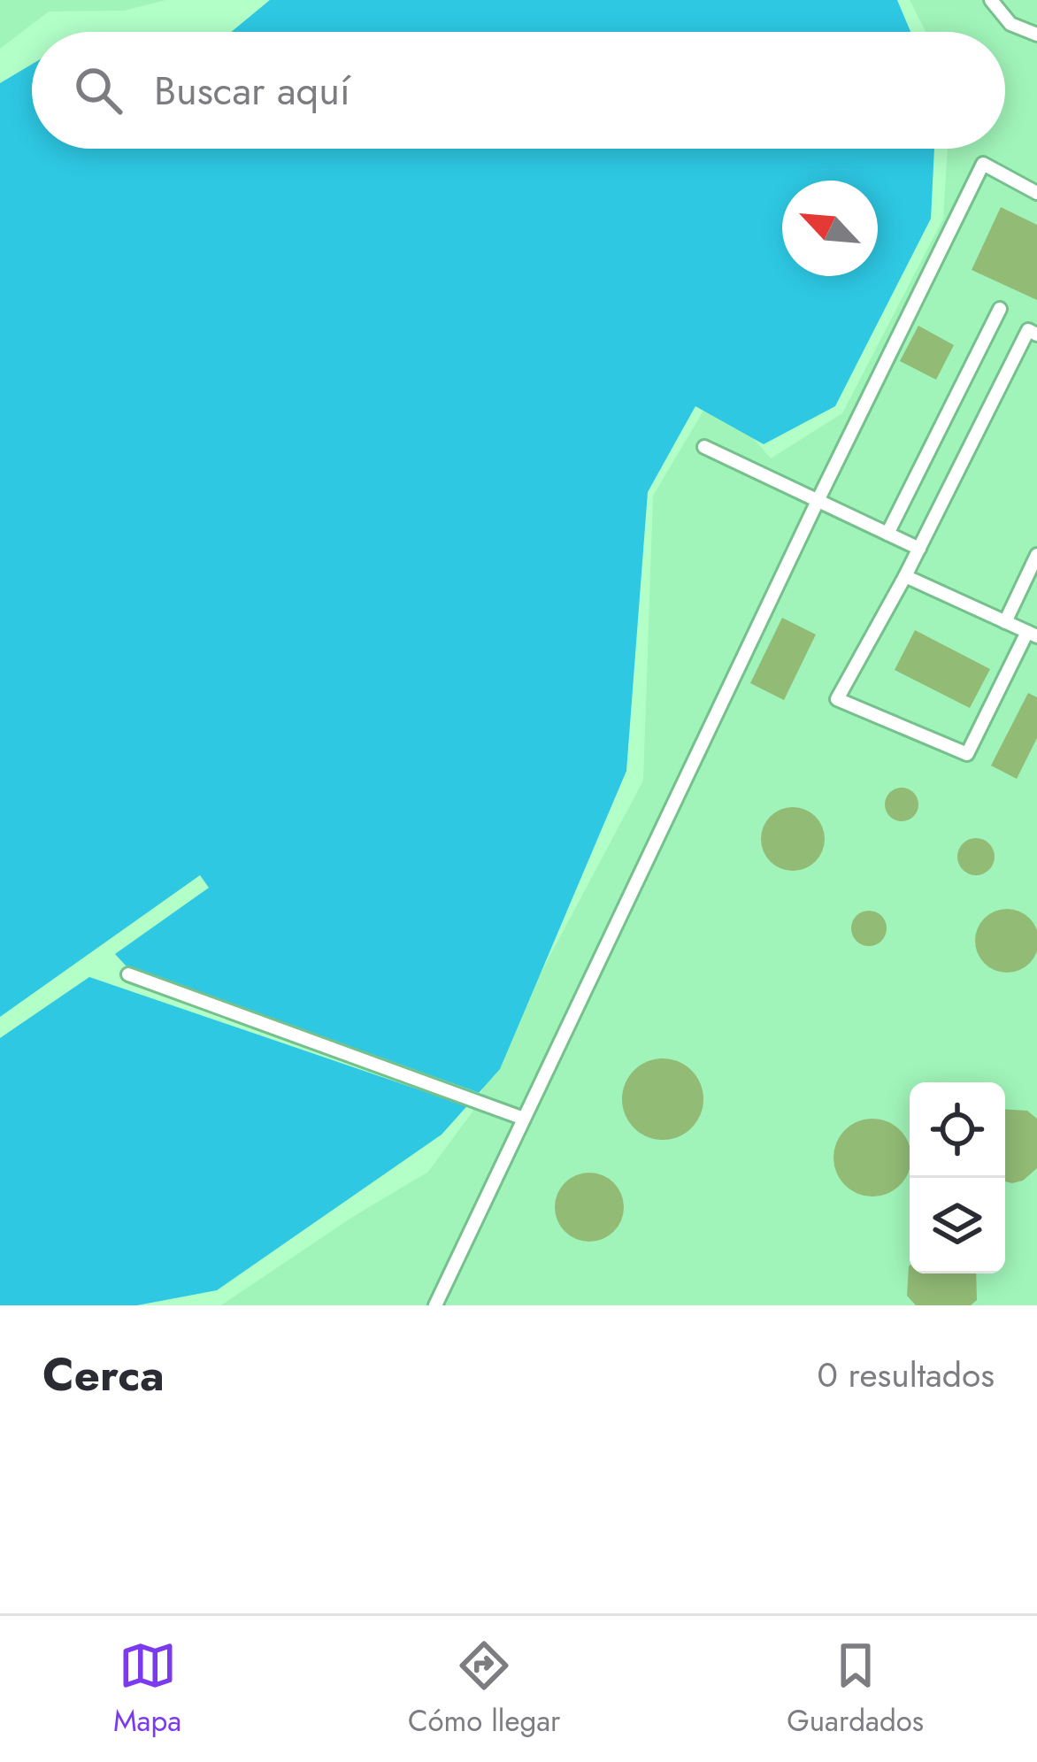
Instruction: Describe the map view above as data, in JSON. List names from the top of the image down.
{
  "north": "top left",
  "page": {
    "search": "Buscar aquí",
    "heading": ["Cerca", "0 resultados"],
    "nav": ["Mapa", "Cómo llegar", "Guardados"]
  }
}
